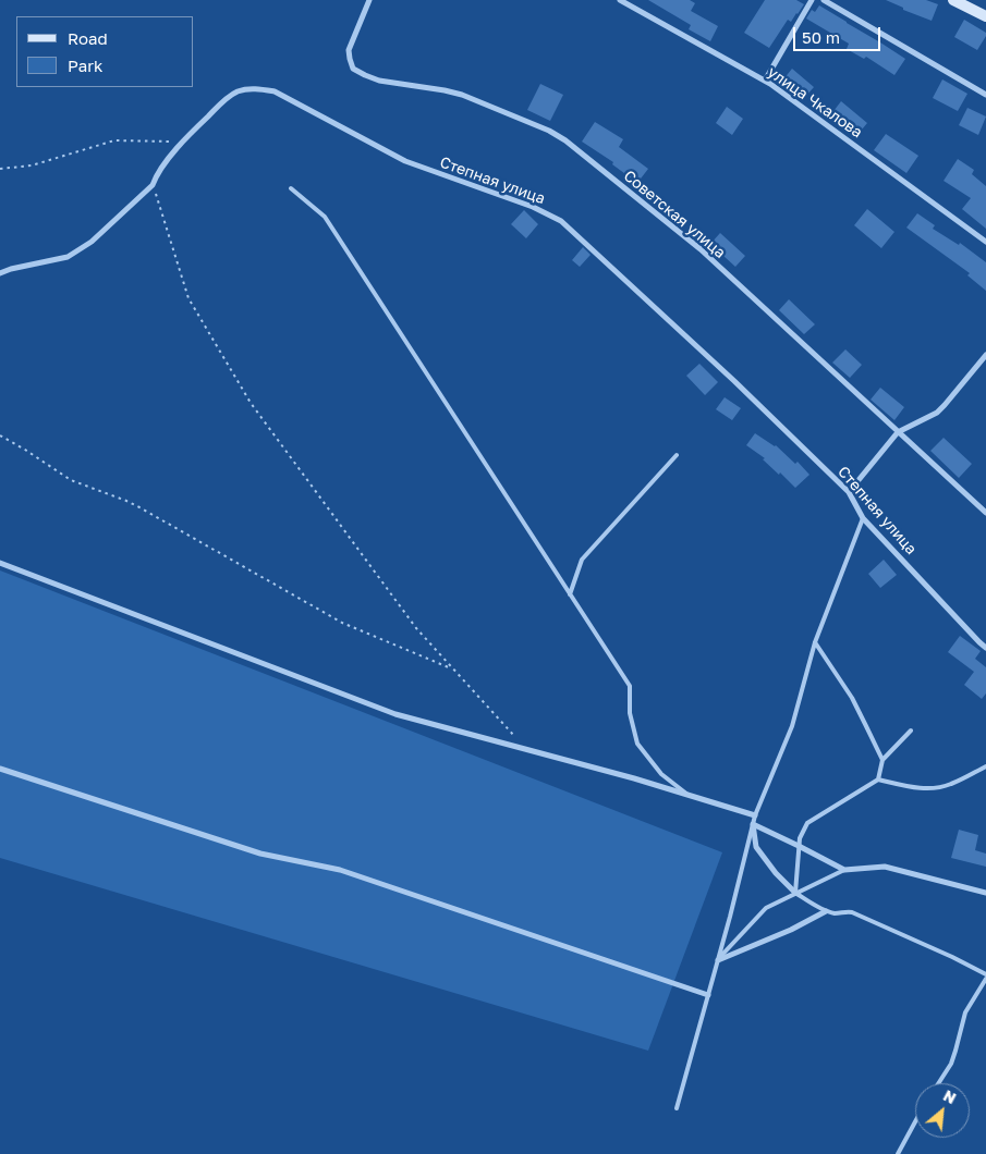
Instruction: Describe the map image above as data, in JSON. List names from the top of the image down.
{
  "streets": {
    "street": ["улица Чкалова", "Степная улица", "Советская улица"]
  },
  "legend": ["Road", "Park"],
  "scale_bar": "50 m",
  "north": "top right"
}
